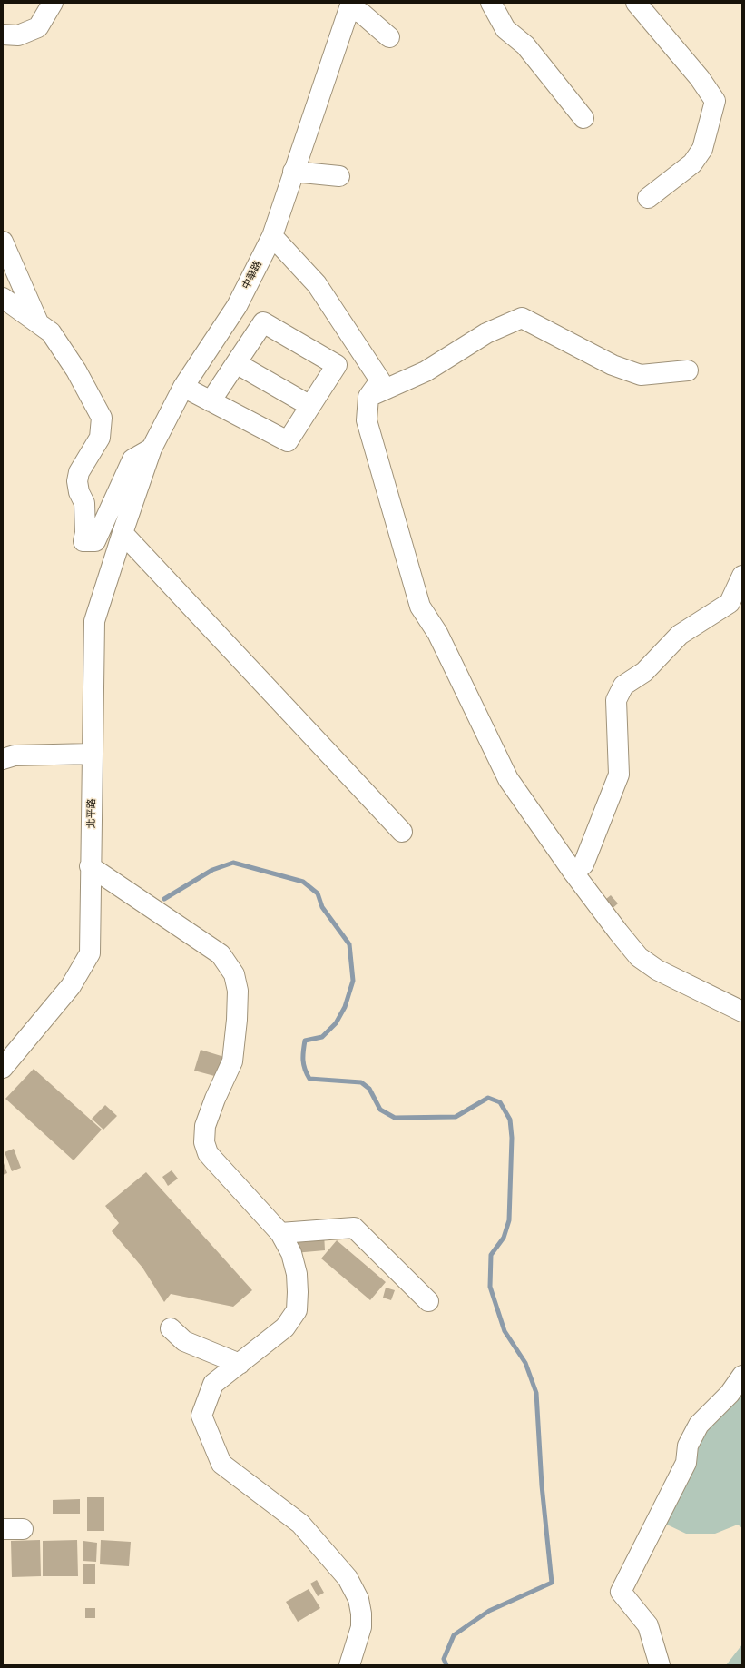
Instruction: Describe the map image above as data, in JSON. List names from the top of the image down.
{
  "streets": {
    "street": ["中華路", "北平路"]
  },
  "crossings": [
    ["中華路", "北平路"]
  ]
}
